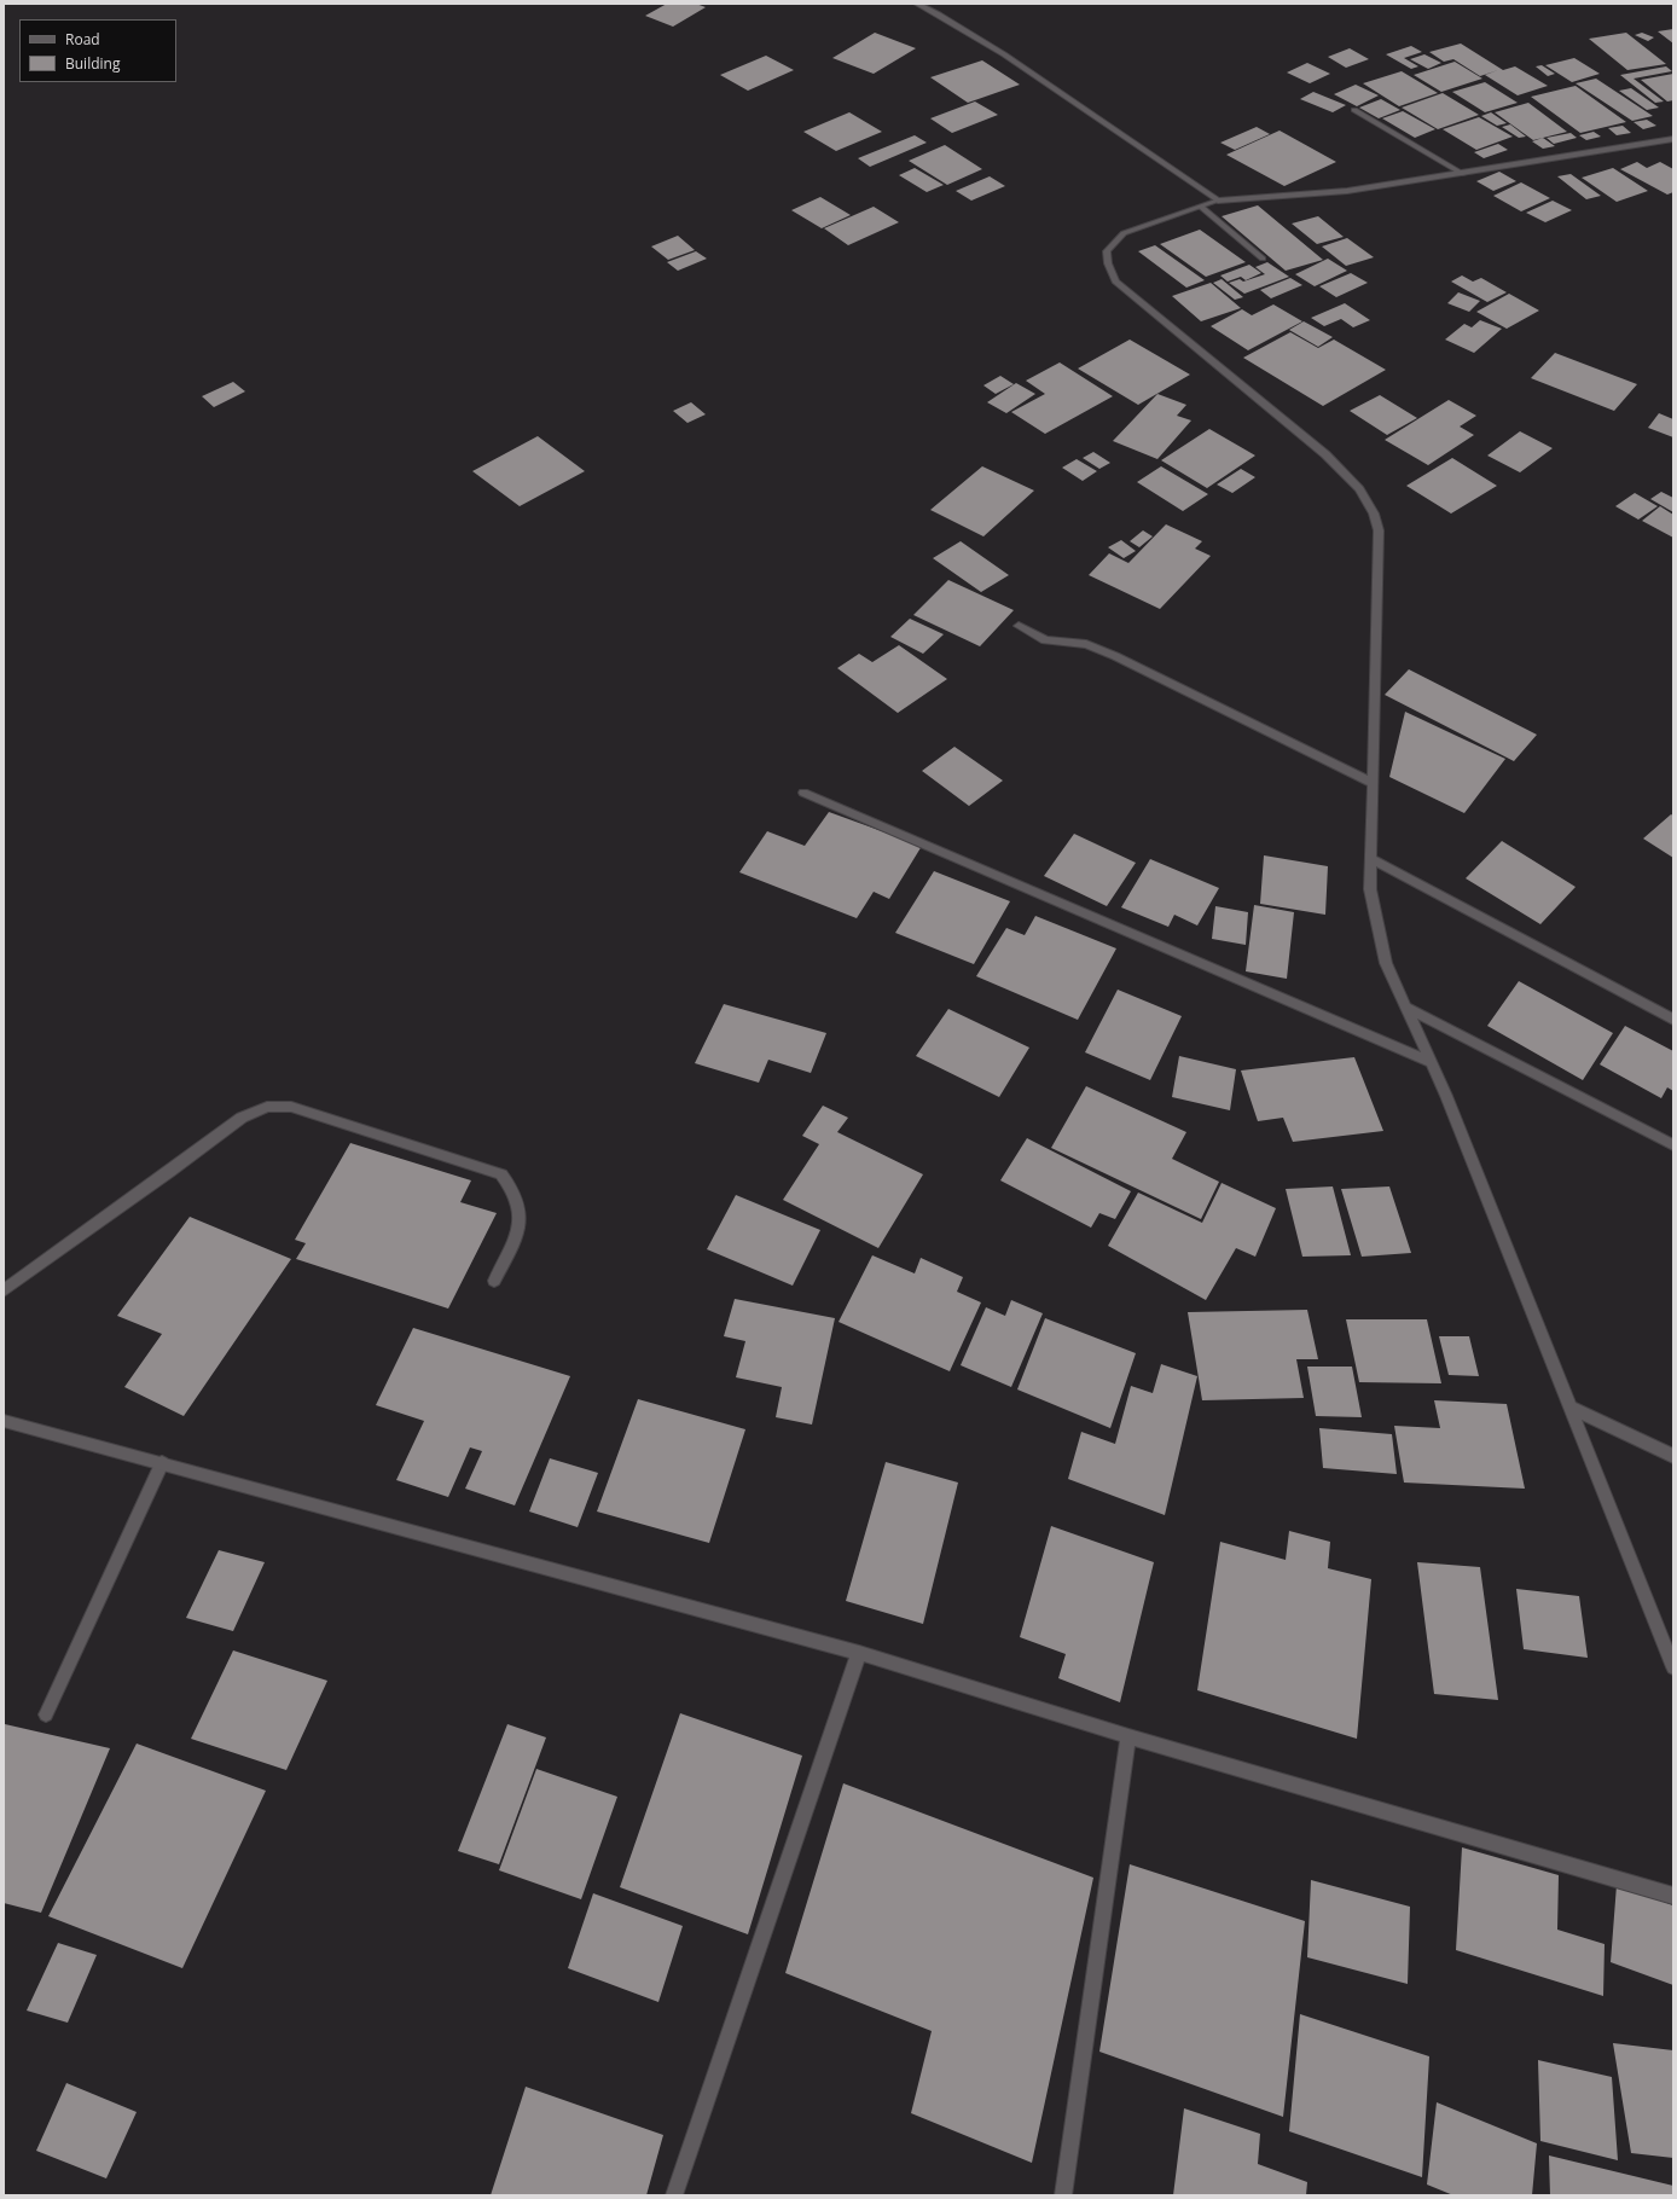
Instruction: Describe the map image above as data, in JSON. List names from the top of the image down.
{
  "legend": ["Road", "Building"]
}
